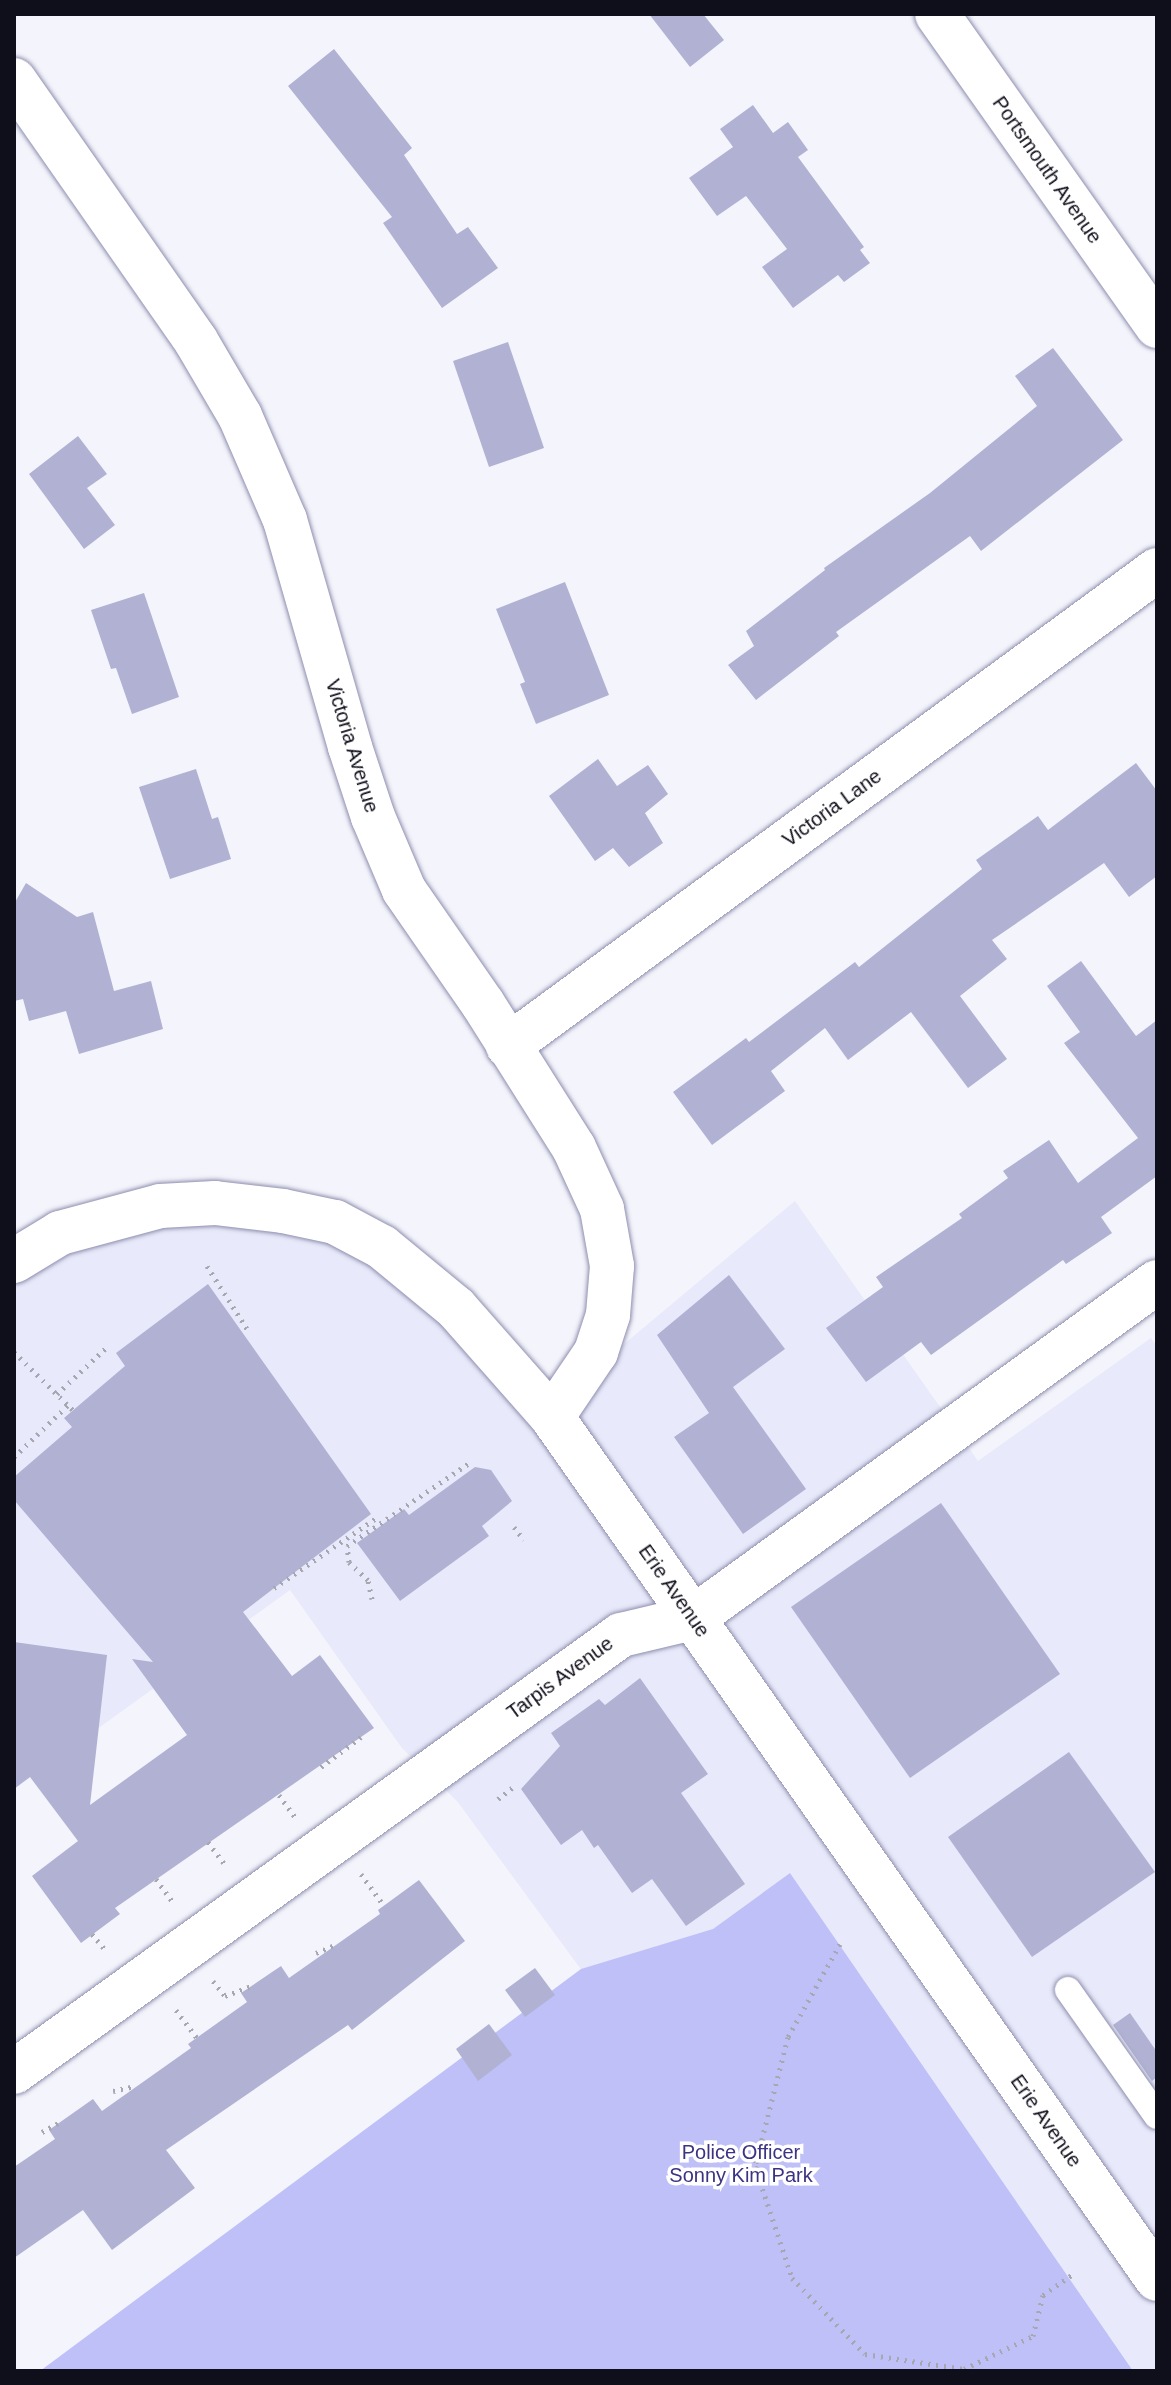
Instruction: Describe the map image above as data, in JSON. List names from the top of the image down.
{
  "streets": {
    "street": [
      "Portsmouth Avenue",
      "Victoria Avenue",
      "Victoria Lane",
      "Erie Avenue",
      "Tarpis Avenue"
    ]
  },
  "crossings": [
    ["Victoria Avenue", "Victoria Lane"],
    ["Victoria Avenue", "Erie Avenue"],
    ["Erie Avenue", "Tarpis Avenue"]
  ],
  "parks": ["Police Officer Sonny Kim Park"]
}
